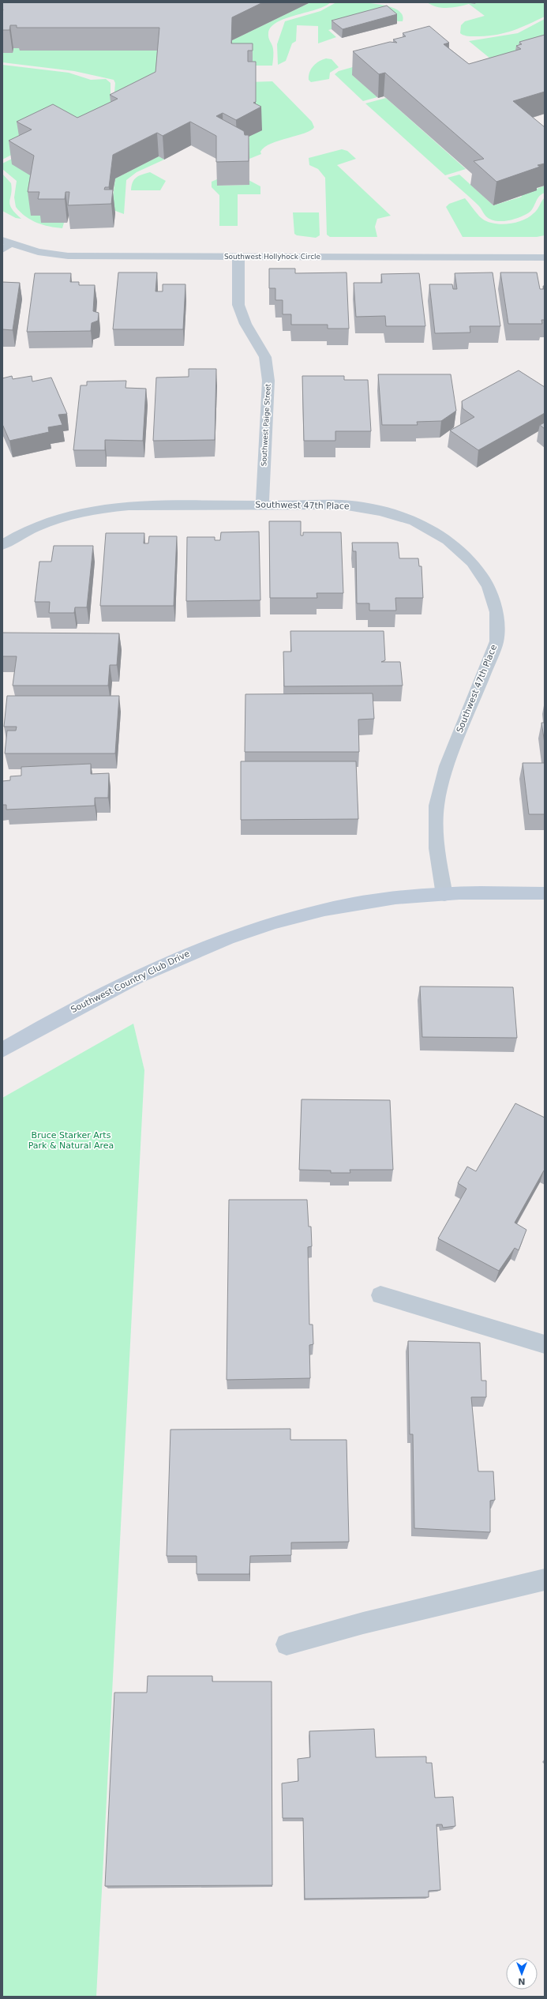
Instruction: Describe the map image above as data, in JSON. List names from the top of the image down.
{
  "streets": {
    "street": [
      "Southwest Hollyhock Circle",
      "Southwest Paige Street",
      "Southwest 47th Place",
      "Southwest Country Club Drive"
    ]
  },
  "crossings": [
    ["Southwest Hollyhock Circle", "Southwest Paige Street"],
    ["Southwest Paige Street", "Southwest 47th Place"],
    ["Southwest 47th Place", "Southwest Country Club Drive"]
  ],
  "parks": ["Bruce Starker Arts Park & Natural Area"],
  "north": "bottom"
}
